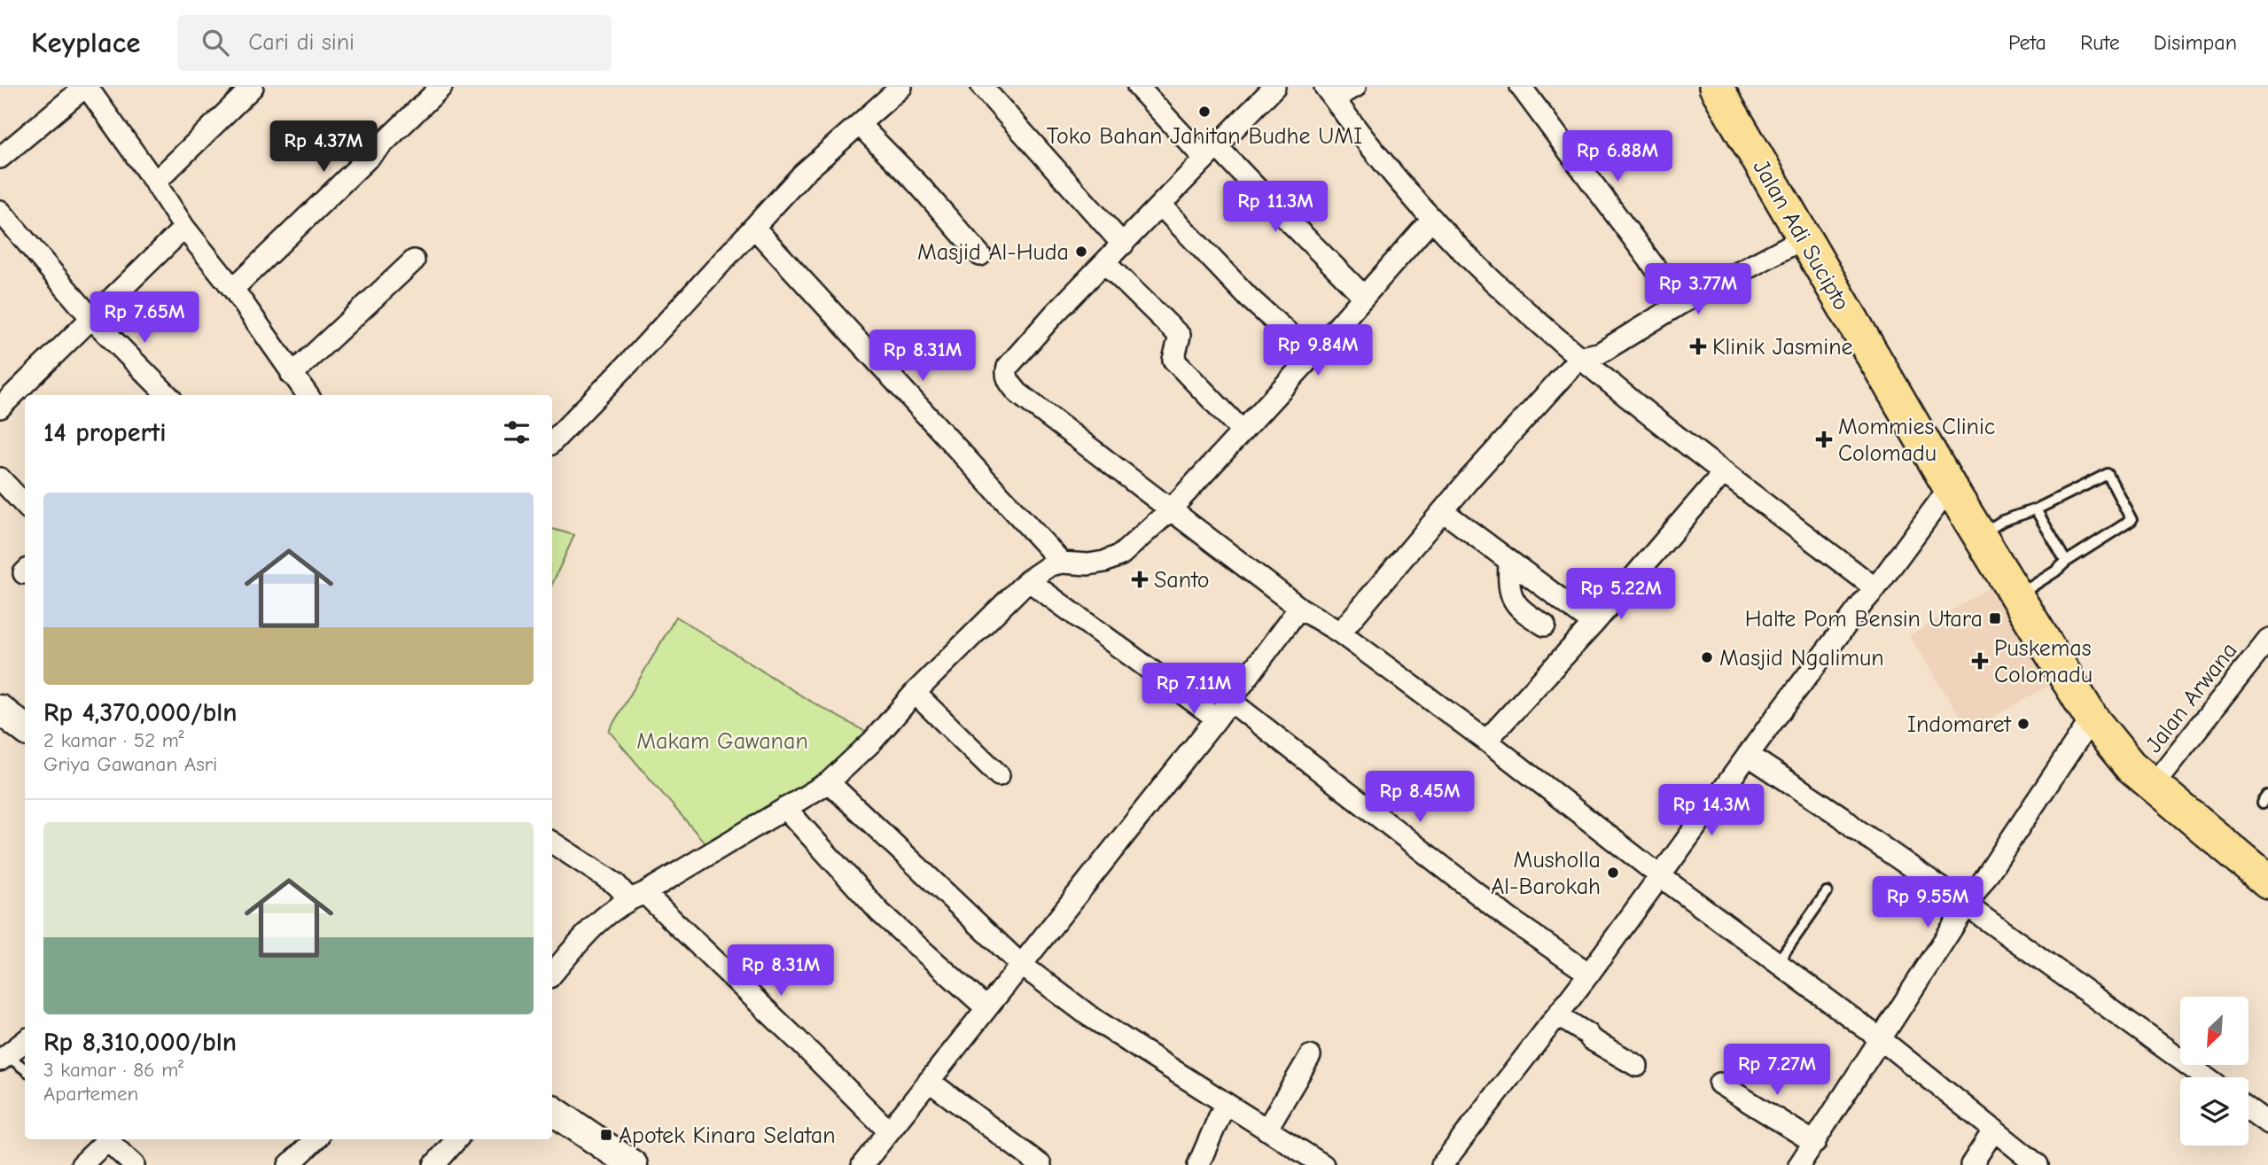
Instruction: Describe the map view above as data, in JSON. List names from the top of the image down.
{
  "streets": {
    "highway": ["Jalan Adi Sucipto"],
    "street": ["Jalan Arwana"]
  },
  "crossings": [
    ["Jalan Adi Sucipto", "Jalan Arwana"]
  ],
  "parks": ["Makam Gawanan"],
  "places": {
    "other": [
      "Toko Bahan Jahitan Budhe UMI",
      "Masjid Al-Huda",
      "Masjid Ngalimun",
      "Indomaret",
      "Musholla Al-Barokah"
    ],
    "health": [
      "Klinik Jasmine",
      "Mommies Clinic Colomadu",
      "Santo",
      "Puskemas Colomadu"
    ],
    "transit": ["Halte Pom Bensin Utara", "Apotek Kinara Selatan"]
  },
  "north": "bottom left",
  "page": {
    "header": "Keyplace",
    "search": "Cari di sini",
    "nav": ["Peta", "Rute", "Disimpan"],
    "price": [
      "Rp 4.37M",
      "Rp 6.88M",
      "Rp 11.3M",
      "Rp 3.77M",
      "Rp 7.65M",
      "Rp 9.84M",
      "Rp 8.31M",
      "Rp 5.22M",
      "Rp 7.11M",
      "Rp 8.45M",
      "Rp 14.3M",
      "Rp 9.55M",
      "Rp 8.31M",
      "Rp 7.27M"
    ],
    "heading": "14 properti",
    "list": [
      {
        "name": "Rp 4,370,000/bln",
        "note": "2 kamar · 52 m² · Griya Gawanan Asri"
      },
      {
        "name": "Rp 8,310,000/bln",
        "note": "3 kamar · 86 m² · Apartemen"
      }
    ]
  }
}
